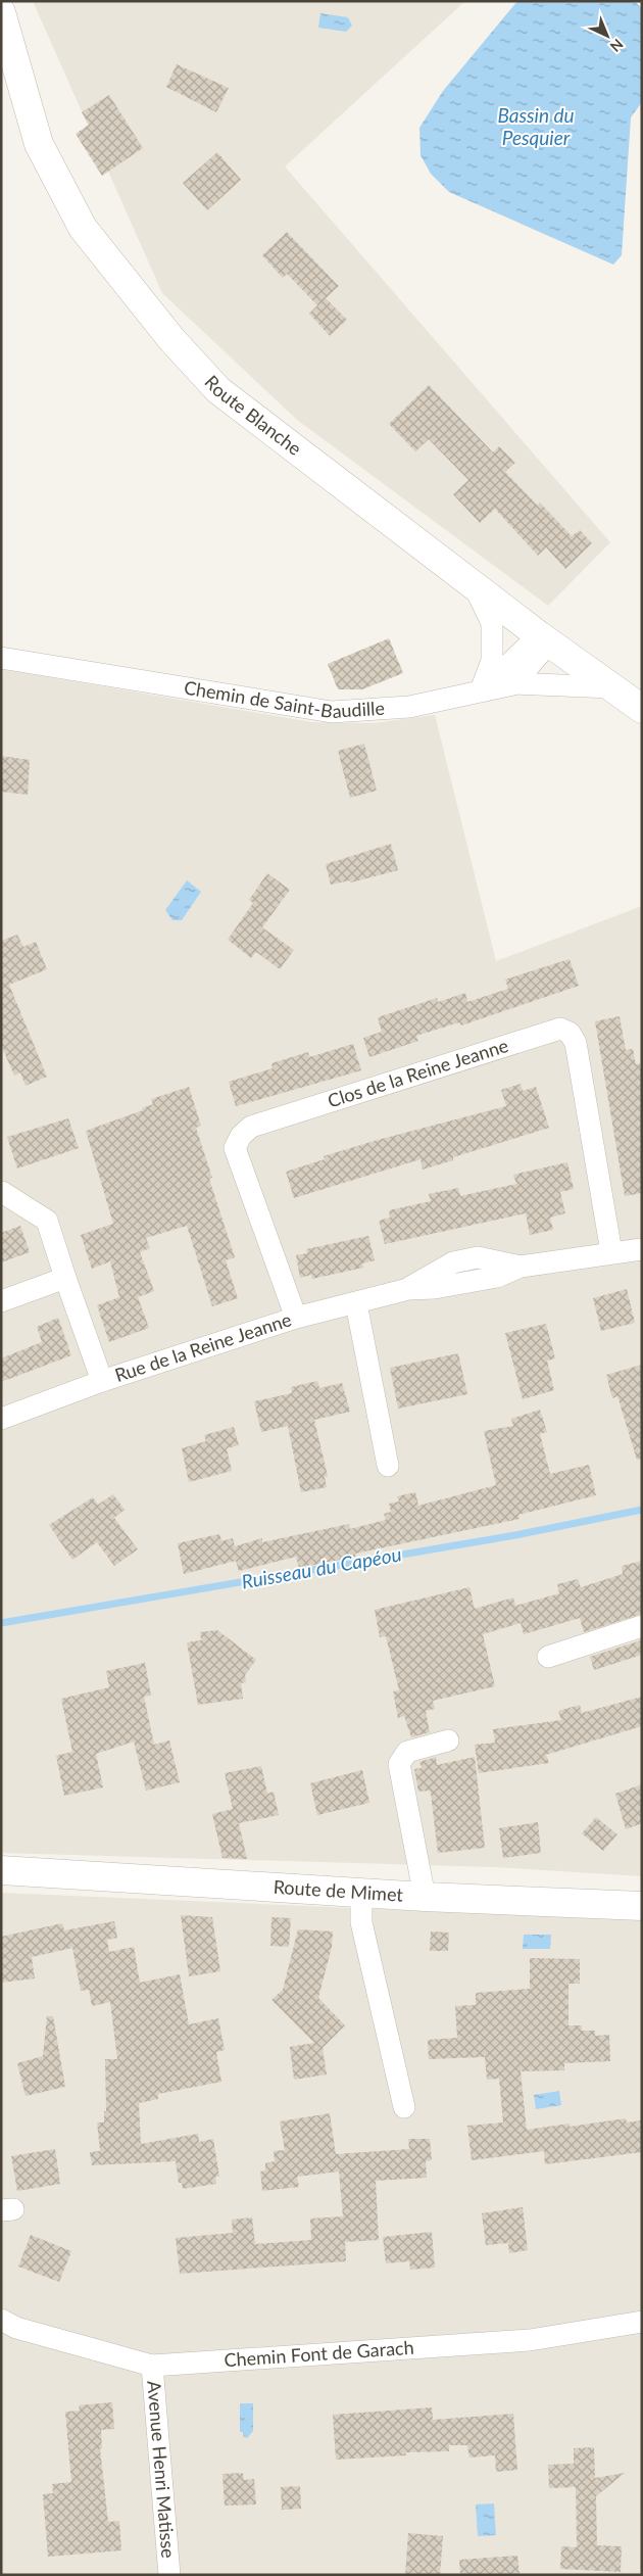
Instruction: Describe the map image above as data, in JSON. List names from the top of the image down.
{
  "streets": {
    "street": [
      "Route Blanche",
      "Chemin de Saint-Baudille",
      "Clos de la Reine Jeanne",
      "Rue de la Reine Jeanne",
      "Route de Mimet",
      "Chemin Font de Garach",
      "Avenue Henri Matisse"
    ]
  },
  "crossings": [
    ["Route Blanche", "Chemin de Saint-Baudille"],
    ["Clos de la Reine Jeanne", "Rue de la Reine Jeanne"],
    ["Chemin Font de Garach", "Avenue Henri Matisse"]
  ],
  "water": ["Bassin du Pesquier", "Ruisseau du Capéou"],
  "north": "bottom right"
}
